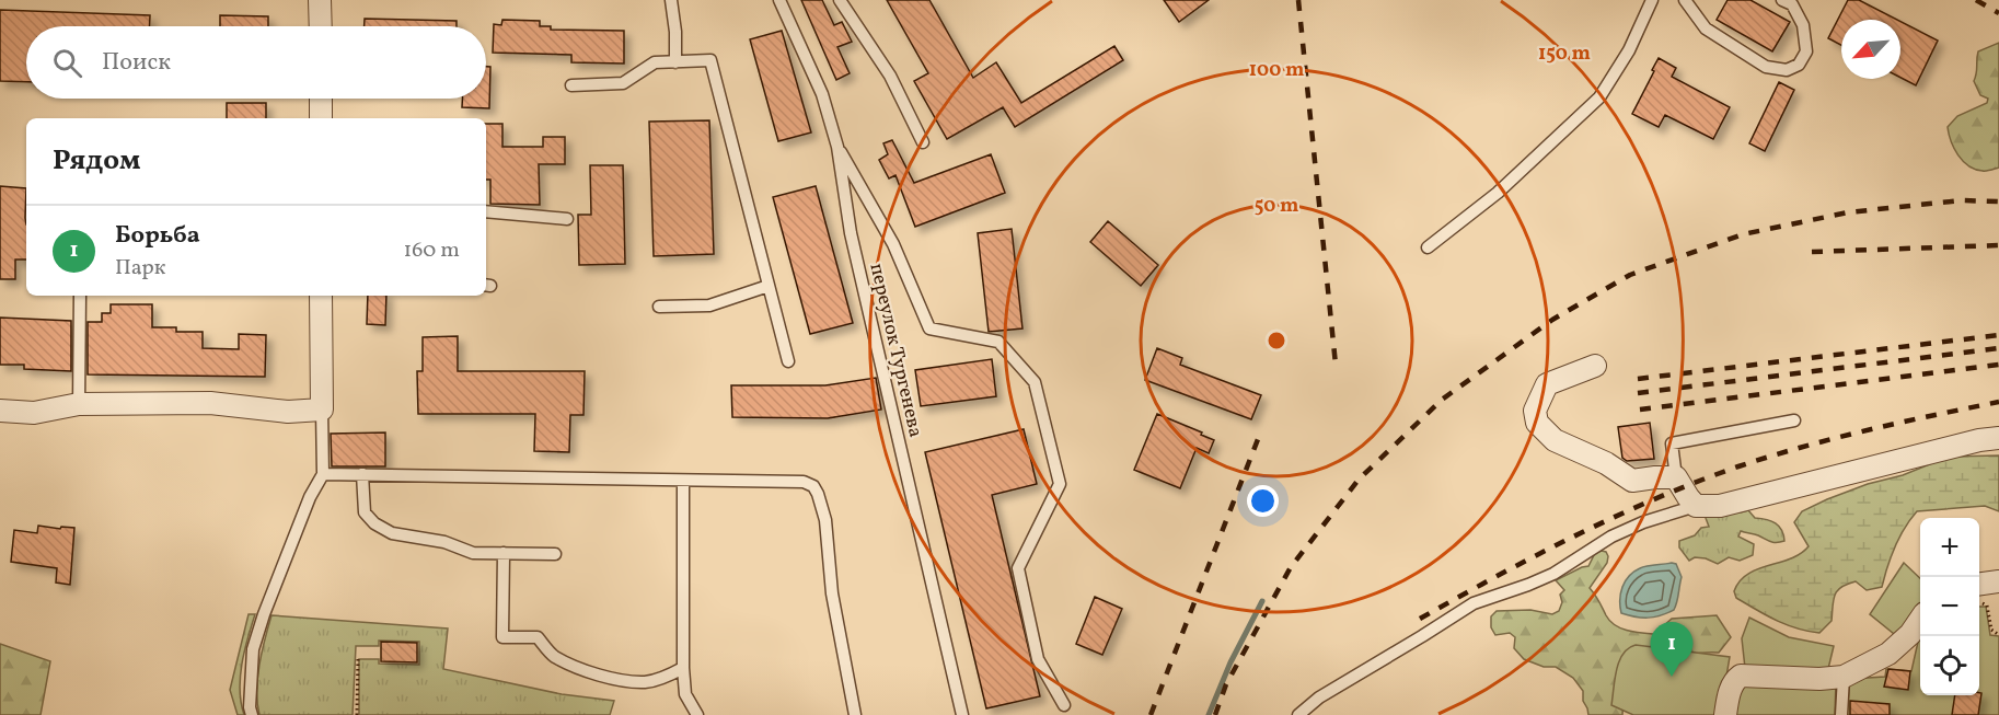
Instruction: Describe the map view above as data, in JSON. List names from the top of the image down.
{
  "streets": {
    "lane": ["переулок Тургенева"]
  },
  "north": "bottom left",
  "page": {
    "search": "Поиск",
    "heading": "Рядом",
    "list": [
      {
        "mark": "1",
        "name": "Борьба",
        "note": "Парк",
        "value": "160 m"
      }
    ],
    "map_buttons": ["+", "−"],
    "pins": "1"
  },
  "rings": ["150 m", "100 m", "50 m"]
}
